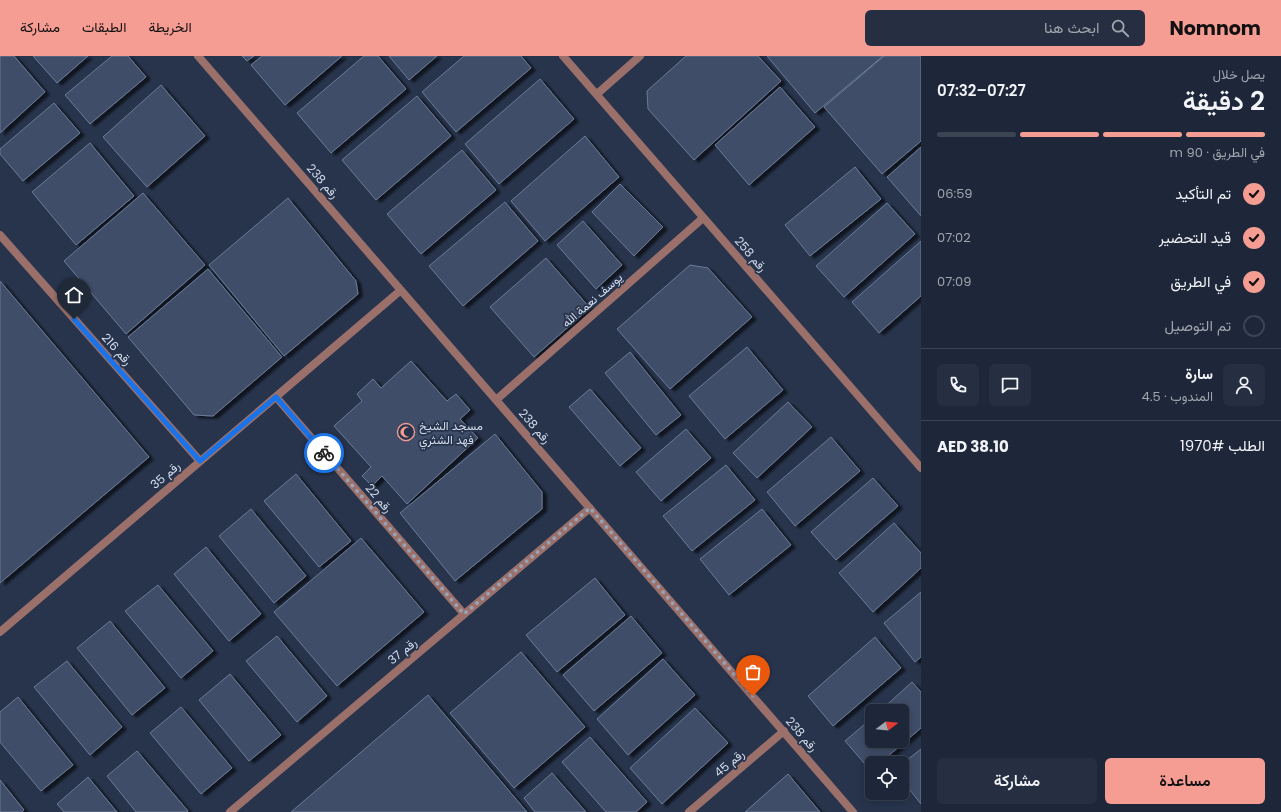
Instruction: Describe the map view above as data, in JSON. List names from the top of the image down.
{
  "streets": {
    "street": [
      "رقم 238",
      "رقم 258",
      "يوسف نعمة الله",
      "رقم 216",
      "رقم 35",
      "رقم 22",
      "رقم 37",
      "رقم 45"
    ]
  },
  "crossings": [
    ["رقم 238", "يوسف نعمة الله"],
    ["رقم 238", "رقم 35"],
    ["رقم 238", "رقم 37"],
    ["رقم 238", "رقم 45"],
    ["رقم 258", "يوسف نعمة الله"],
    ["رقم 216", "رقم 35"],
    ["رقم 35", "رقم 22"],
    ["رقم 22", "رقم 37"]
  ],
  "places": {
    "mosque": ["مسجد الشيخ فهد الشثري"]
  },
  "north": "right",
  "page": {
    "header": "Nomnom",
    "search": "ابحث هنا",
    "nav": ["الخريطة", "الطبقات", "مشاركة"],
    "heading": ["2 دقيقة", "يصل خلال", "07:27–07:32"],
    "panel": [
      "سارة",
      "المندوب · 4.5",
      "الطلب #1970",
      "AED 38.10"
    ],
    "bar": "في الطريق · 90 m",
    "list": [
      ["تم التأكيد", "06:59"],
      ["قيد التحضير", "07:02"],
      ["في الطريق", "07:09"],
      "تم التوصيل"
    ],
    "buttons": ["مساعدة", "مشاركة"]
  }
}
